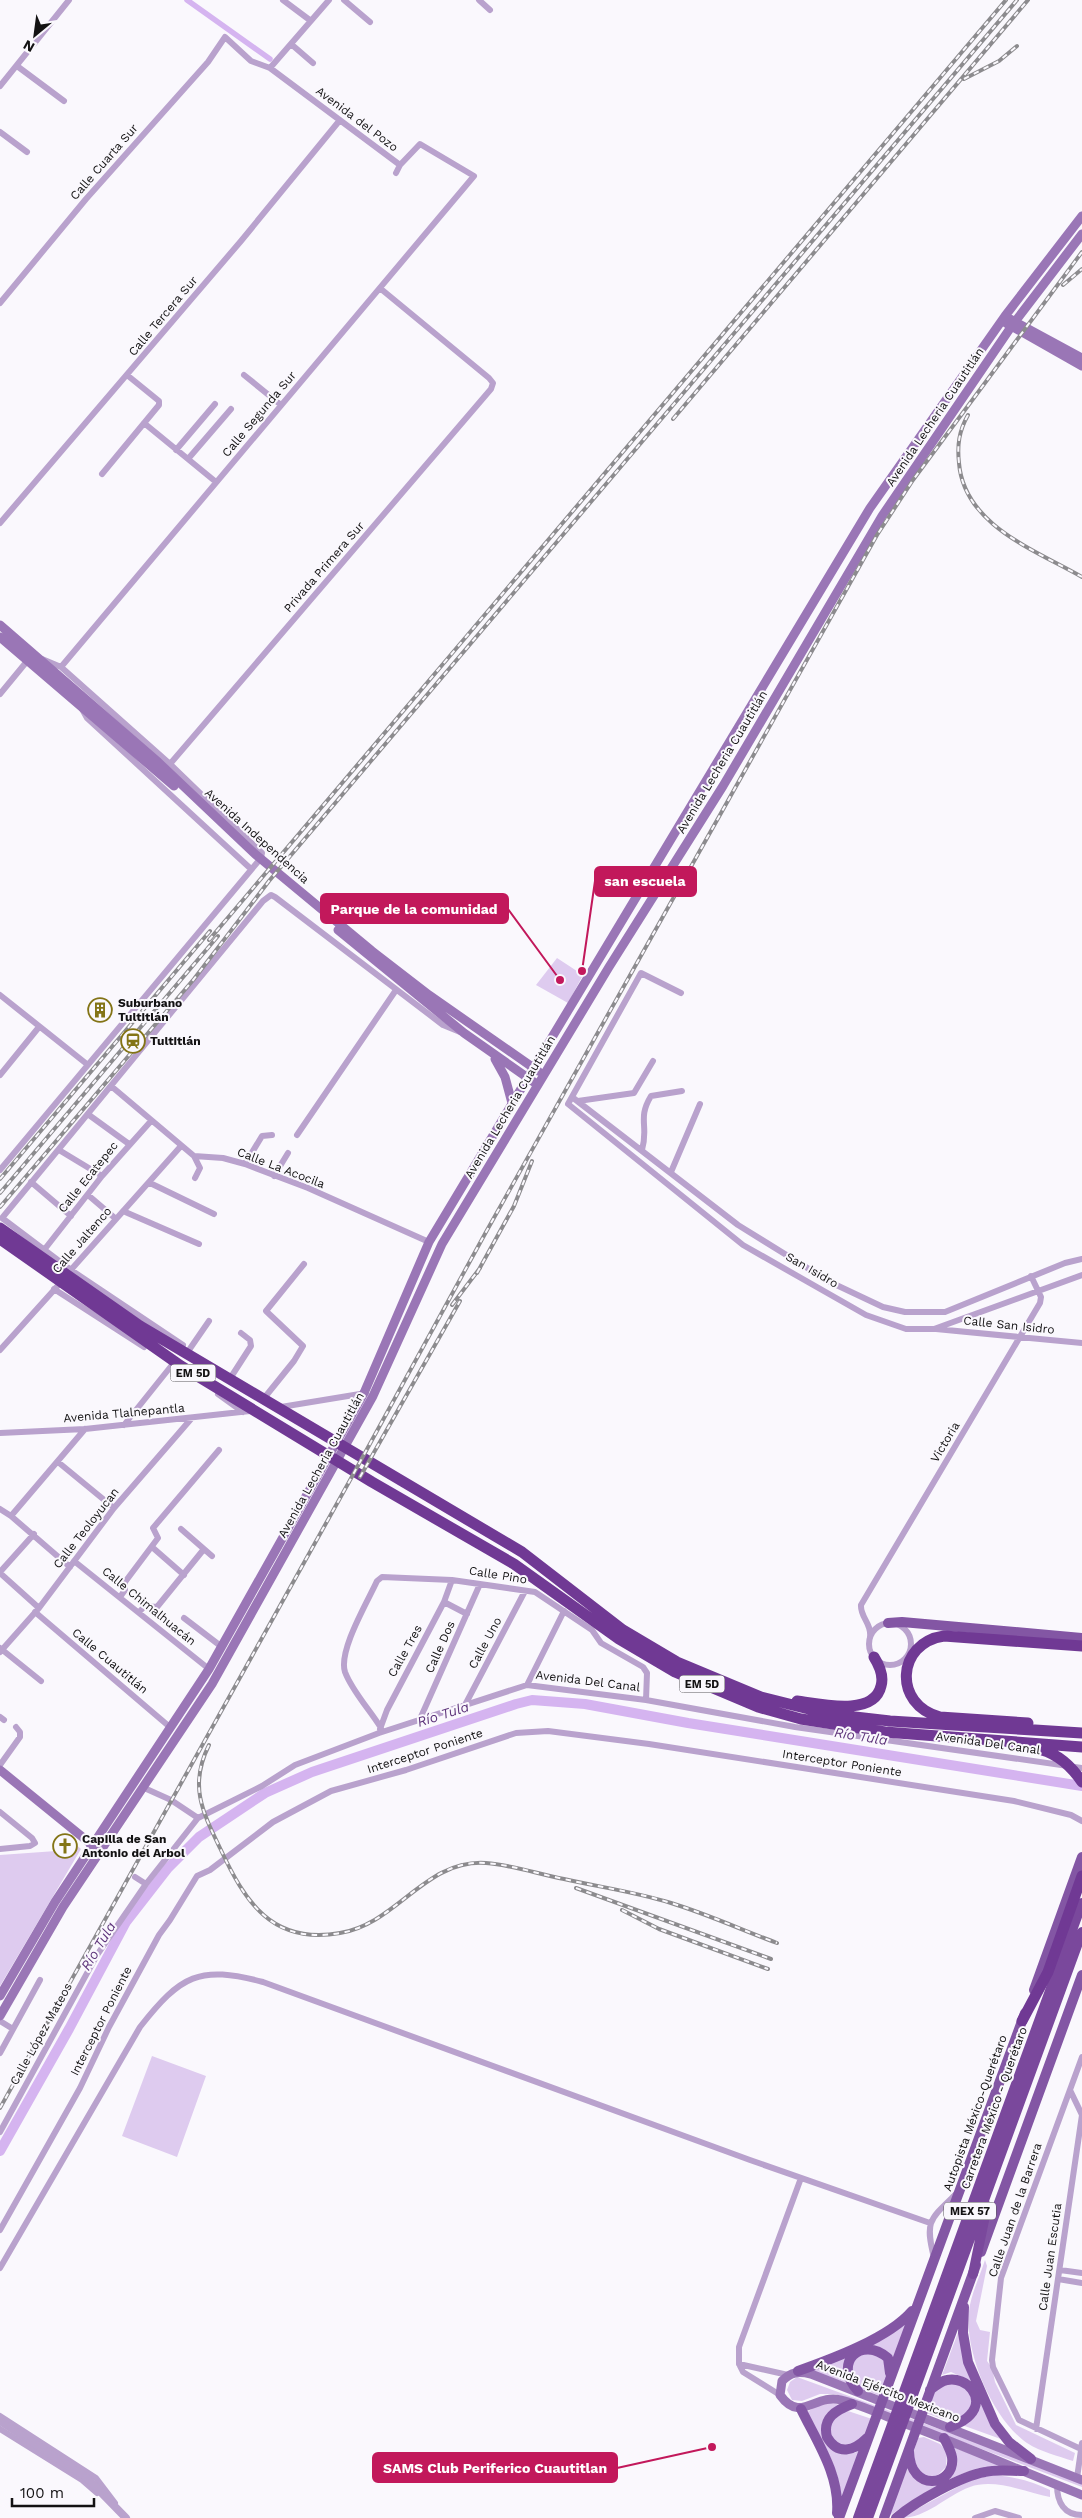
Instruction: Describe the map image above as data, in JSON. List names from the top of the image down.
{
  "streets": {
    "highway": ["EM 5D", "Carretera México - Querétaro", "MEX 57"],
    "main road": [
      "Avenida Lecheria Cuautitlán",
      "Avenida Independencia",
      "Autopista México-Querétaro",
      "Avenida Ejército Mexicano"
    ],
    "street": [
      "Avenida del Pozo",
      "Calle Cuarta Sur",
      "Calle Tercera Sur",
      "Calle Segunda Sur",
      "Privada Primera Sur",
      "Calle La Acocila",
      "Calle Ecatepec",
      "Calle Jaltenco",
      "San Isidro",
      "Calle San Isidro",
      "Avenida Tlalnepantla",
      "Victoria",
      "Calle Teoloyucan",
      "Calle Pino",
      "Calle Chimalhuacán",
      "Calle Uno",
      "Calle Dos",
      "Calle Tres",
      "Calle Cuautitlán",
      "Avenida Del Canal",
      "Interceptor Poniente",
      "Calle López Mateos",
      "Calle Juan de la Barrera",
      "Calle Juan Escutia"
    ]
  },
  "crossings": [
    ["Avenida del Pozo", "Calle Cuarta Sur"],
    ["Avenida del Pozo", "Calle Tercera Sur"],
    ["Avenida del Pozo", "Calle Segunda Sur"],
    ["Calle Segunda Sur", "Privada Primera Sur"],
    ["Avenida Lecheria Cuautitlán", "Avenida Independencia"],
    ["Avenida Lecheria Cuautitlán", "Calle La Acocila"],
    ["Avenida Lecheria Cuautitlán", "Calle Chimalhuacán"],
    ["Avenida Lecheria Cuautitlán", "Calle Cuautitlán"],
    ["Calle Jaltenco", "EM 5D"],
    ["San Isidro", "Calle San Isidro"],
    ["San Isidro", "Victoria"],
    ["Calle San Isidro", "Victoria"],
    ["Avenida Tlalnepantla", "Calle Teoloyucan"],
    ["Calle Teoloyucan", "Calle Chimalhuacán"],
    ["Calle Teoloyucan", "Calle Cuautitlán"],
    ["Calle Pino", "Calle Uno"],
    ["Calle Pino", "Calle Dos"],
    ["Calle Pino", "Calle Tres"],
    ["Calle Pino", "Avenida Del Canal"],
    ["Calle Uno", "Avenida Del Canal"],
    ["Calle Dos", "Avenida Del Canal"],
    ["Calle Tres", "Avenida Del Canal"],
    ["Avenida Del Canal", "Calle López Mateos"],
    ["Calle Juan de la Barrera", "Calle Juan Escutia"]
  ],
  "water": ["Río Tula"],
  "places": {
    "other": ["san escuela", "Parque de la comunidad", "SAMS Club Periferico Cuautitlan"],
    "building": ["Suburbano Tultitlán"],
    "station": ["Tultitlán"],
    "church": ["Capilla de San Antonio del Arbol"]
  },
  "scale_bar": "100 m",
  "north": "bottom left"
}
